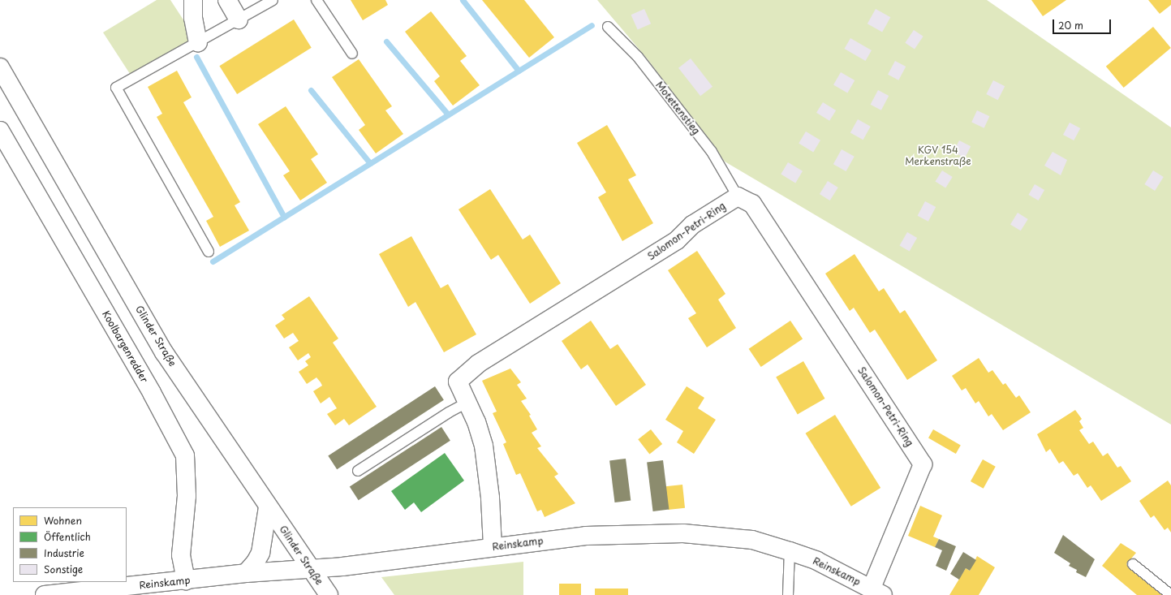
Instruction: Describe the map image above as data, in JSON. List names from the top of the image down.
{
  "streets": {
    "street": [
      "Salomon-Petri-Ring",
      "Glinder Straße",
      "Koolbargenredder",
      "Reinskamp"
    ],
    "lane": ["Motettenstieg"]
  },
  "crossings": [
    ["Motettenstieg", "Salomon-Petri-Ring"],
    ["Salomon-Petri-Ring", "Reinskamp"],
    ["Glinder Straße", "Reinskamp"],
    ["Koolbargenredder", "Reinskamp"]
  ],
  "parks": ["KGV 154 Merkenstraße"],
  "legend": [
    "Wohnen",
    "Öffentlich",
    "Industrie",
    "Sonstige"
  ],
  "scale_bar": "20 m"
}
